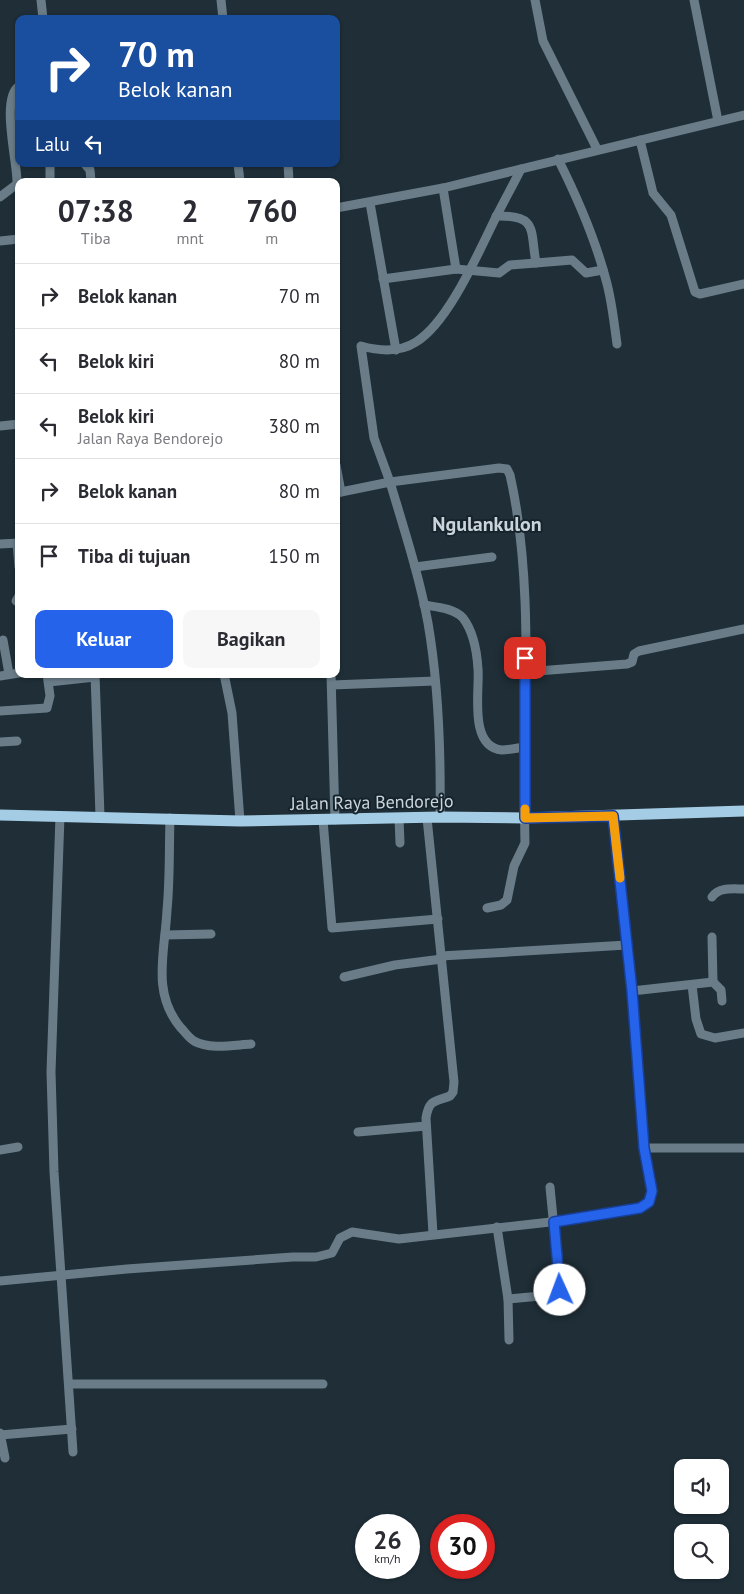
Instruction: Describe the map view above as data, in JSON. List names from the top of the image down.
{
  "streets": {
    "main road": ["Jalan Raya Bendorejo"]
  },
  "districts": ["Ngulankulon"],
  "page": {
    "turn": ["70 m", "Belok kanan"],
    "then": "Lalu",
    "eta": [
      "07:38",
      "Tiba",
      "2",
      "mnt",
      "760",
      "m"
    ],
    "list": [
      {
        "name": "Belok kanan",
        "value": "70 m"
      },
      {
        "name": "Belok kiri",
        "value": "80 m"
      },
      {
        "name": "Belok kiri",
        "note": "Jalan Raya Bendorejo",
        "value": "380 m"
      },
      {
        "name": "Belok kanan",
        "value": "80 m"
      },
      {
        "name": "Tiba di tujuan",
        "value": "150 m"
      }
    ],
    "buttons": ["Keluar", "Bagikan"],
    "speed": "26 km/h",
    "limit": "30"
  }
}
